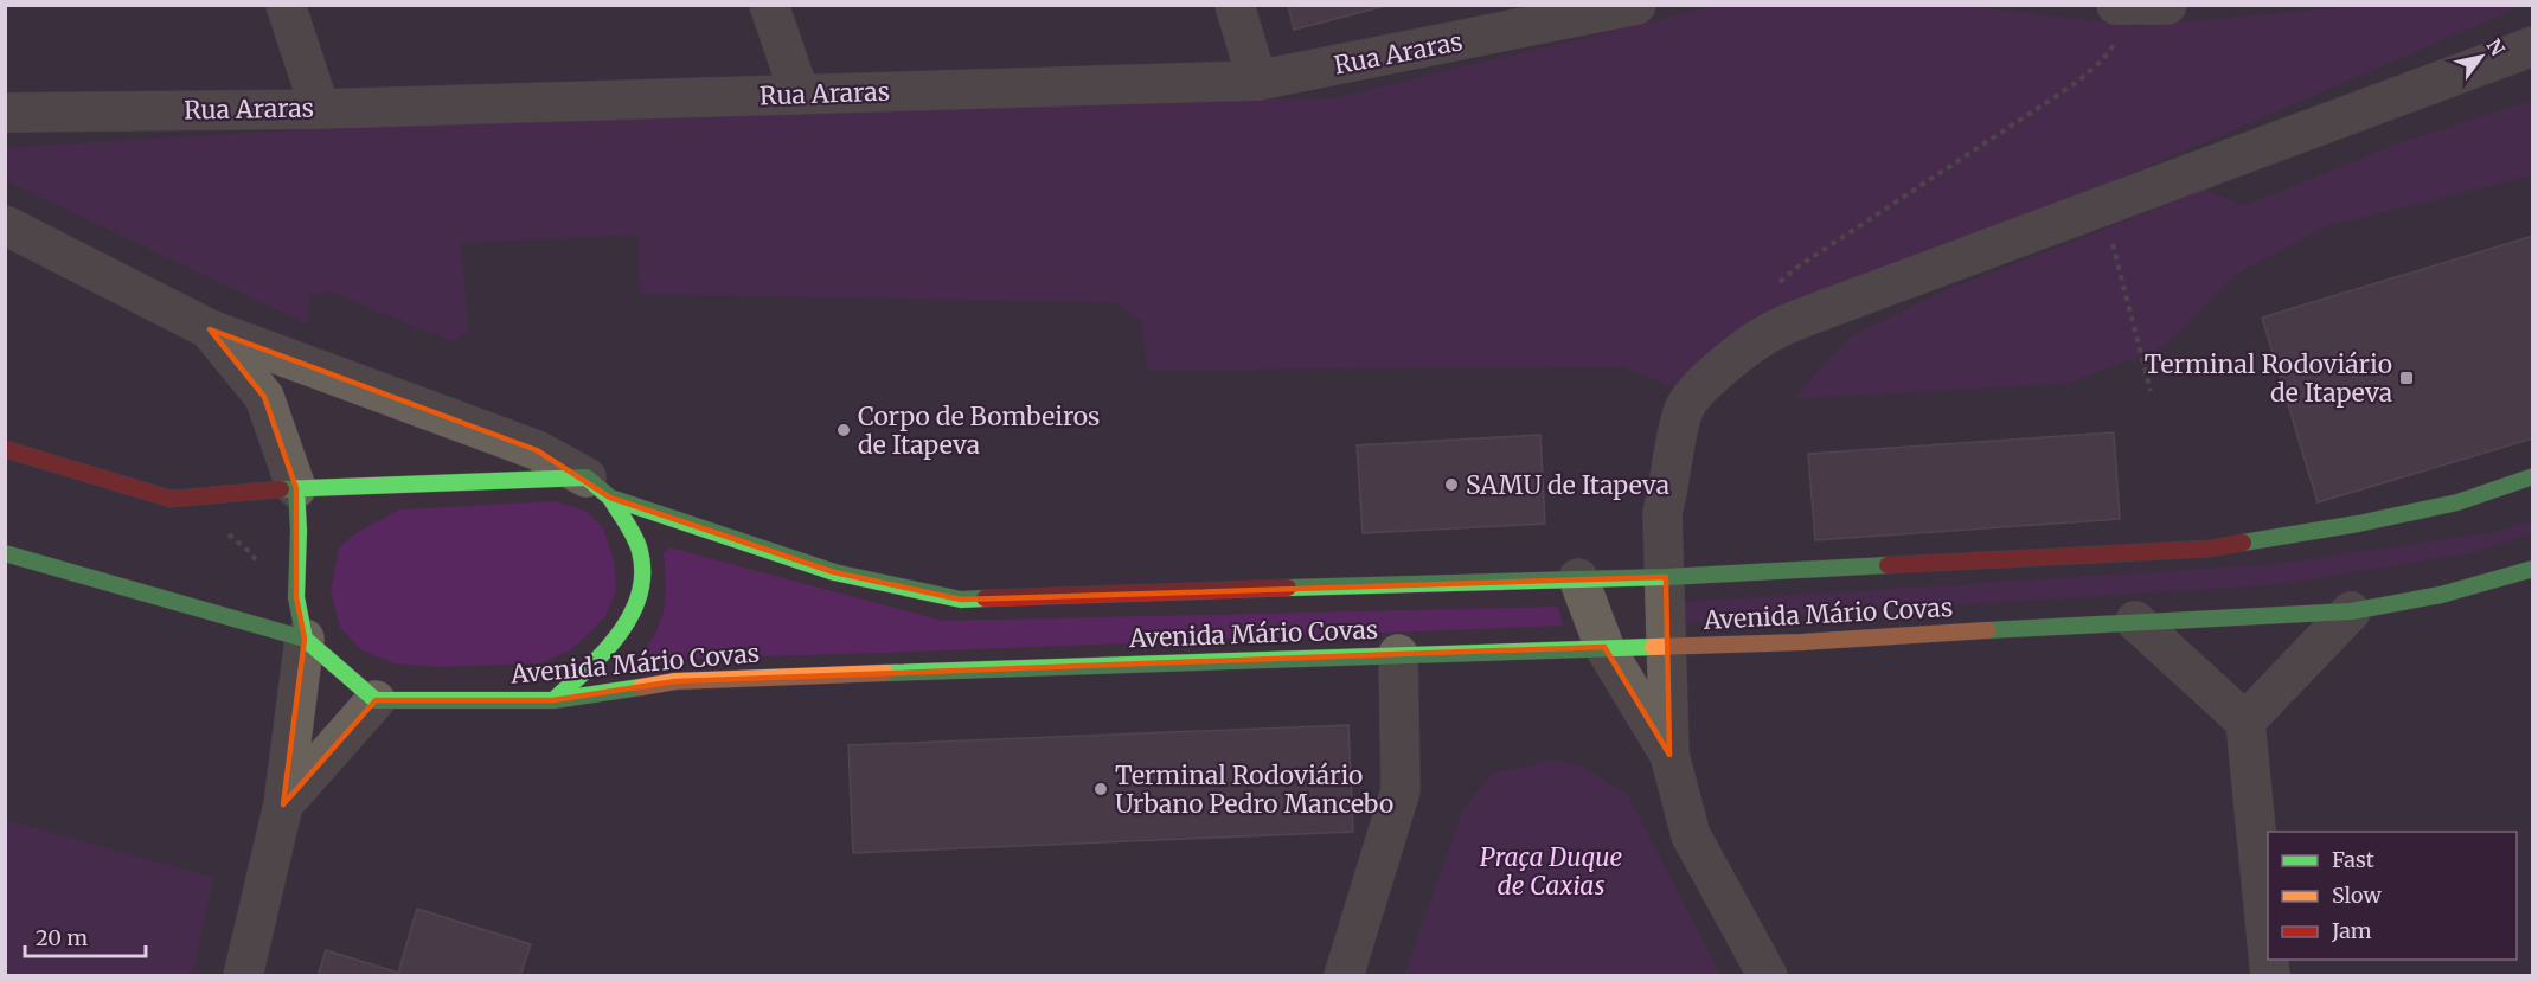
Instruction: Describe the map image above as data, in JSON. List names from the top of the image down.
{
  "streets": {
    "main road": ["Avenida Mário Covas"],
    "street": ["Rua Araras"]
  },
  "parks": ["Praça Duque de Caxias"],
  "places": {
    "transit": ["Terminal Rodoviário de Itapeva"],
    "other": ["Corpo de Bombeiros de Itapeva", "SAMU de Itapeva", "Terminal Rodoviário Urbano Pedro Mancebo"]
  },
  "legend": ["Fast", "Slow", "Jam"],
  "scale_bar": "20 m",
  "north": "top right"
}
